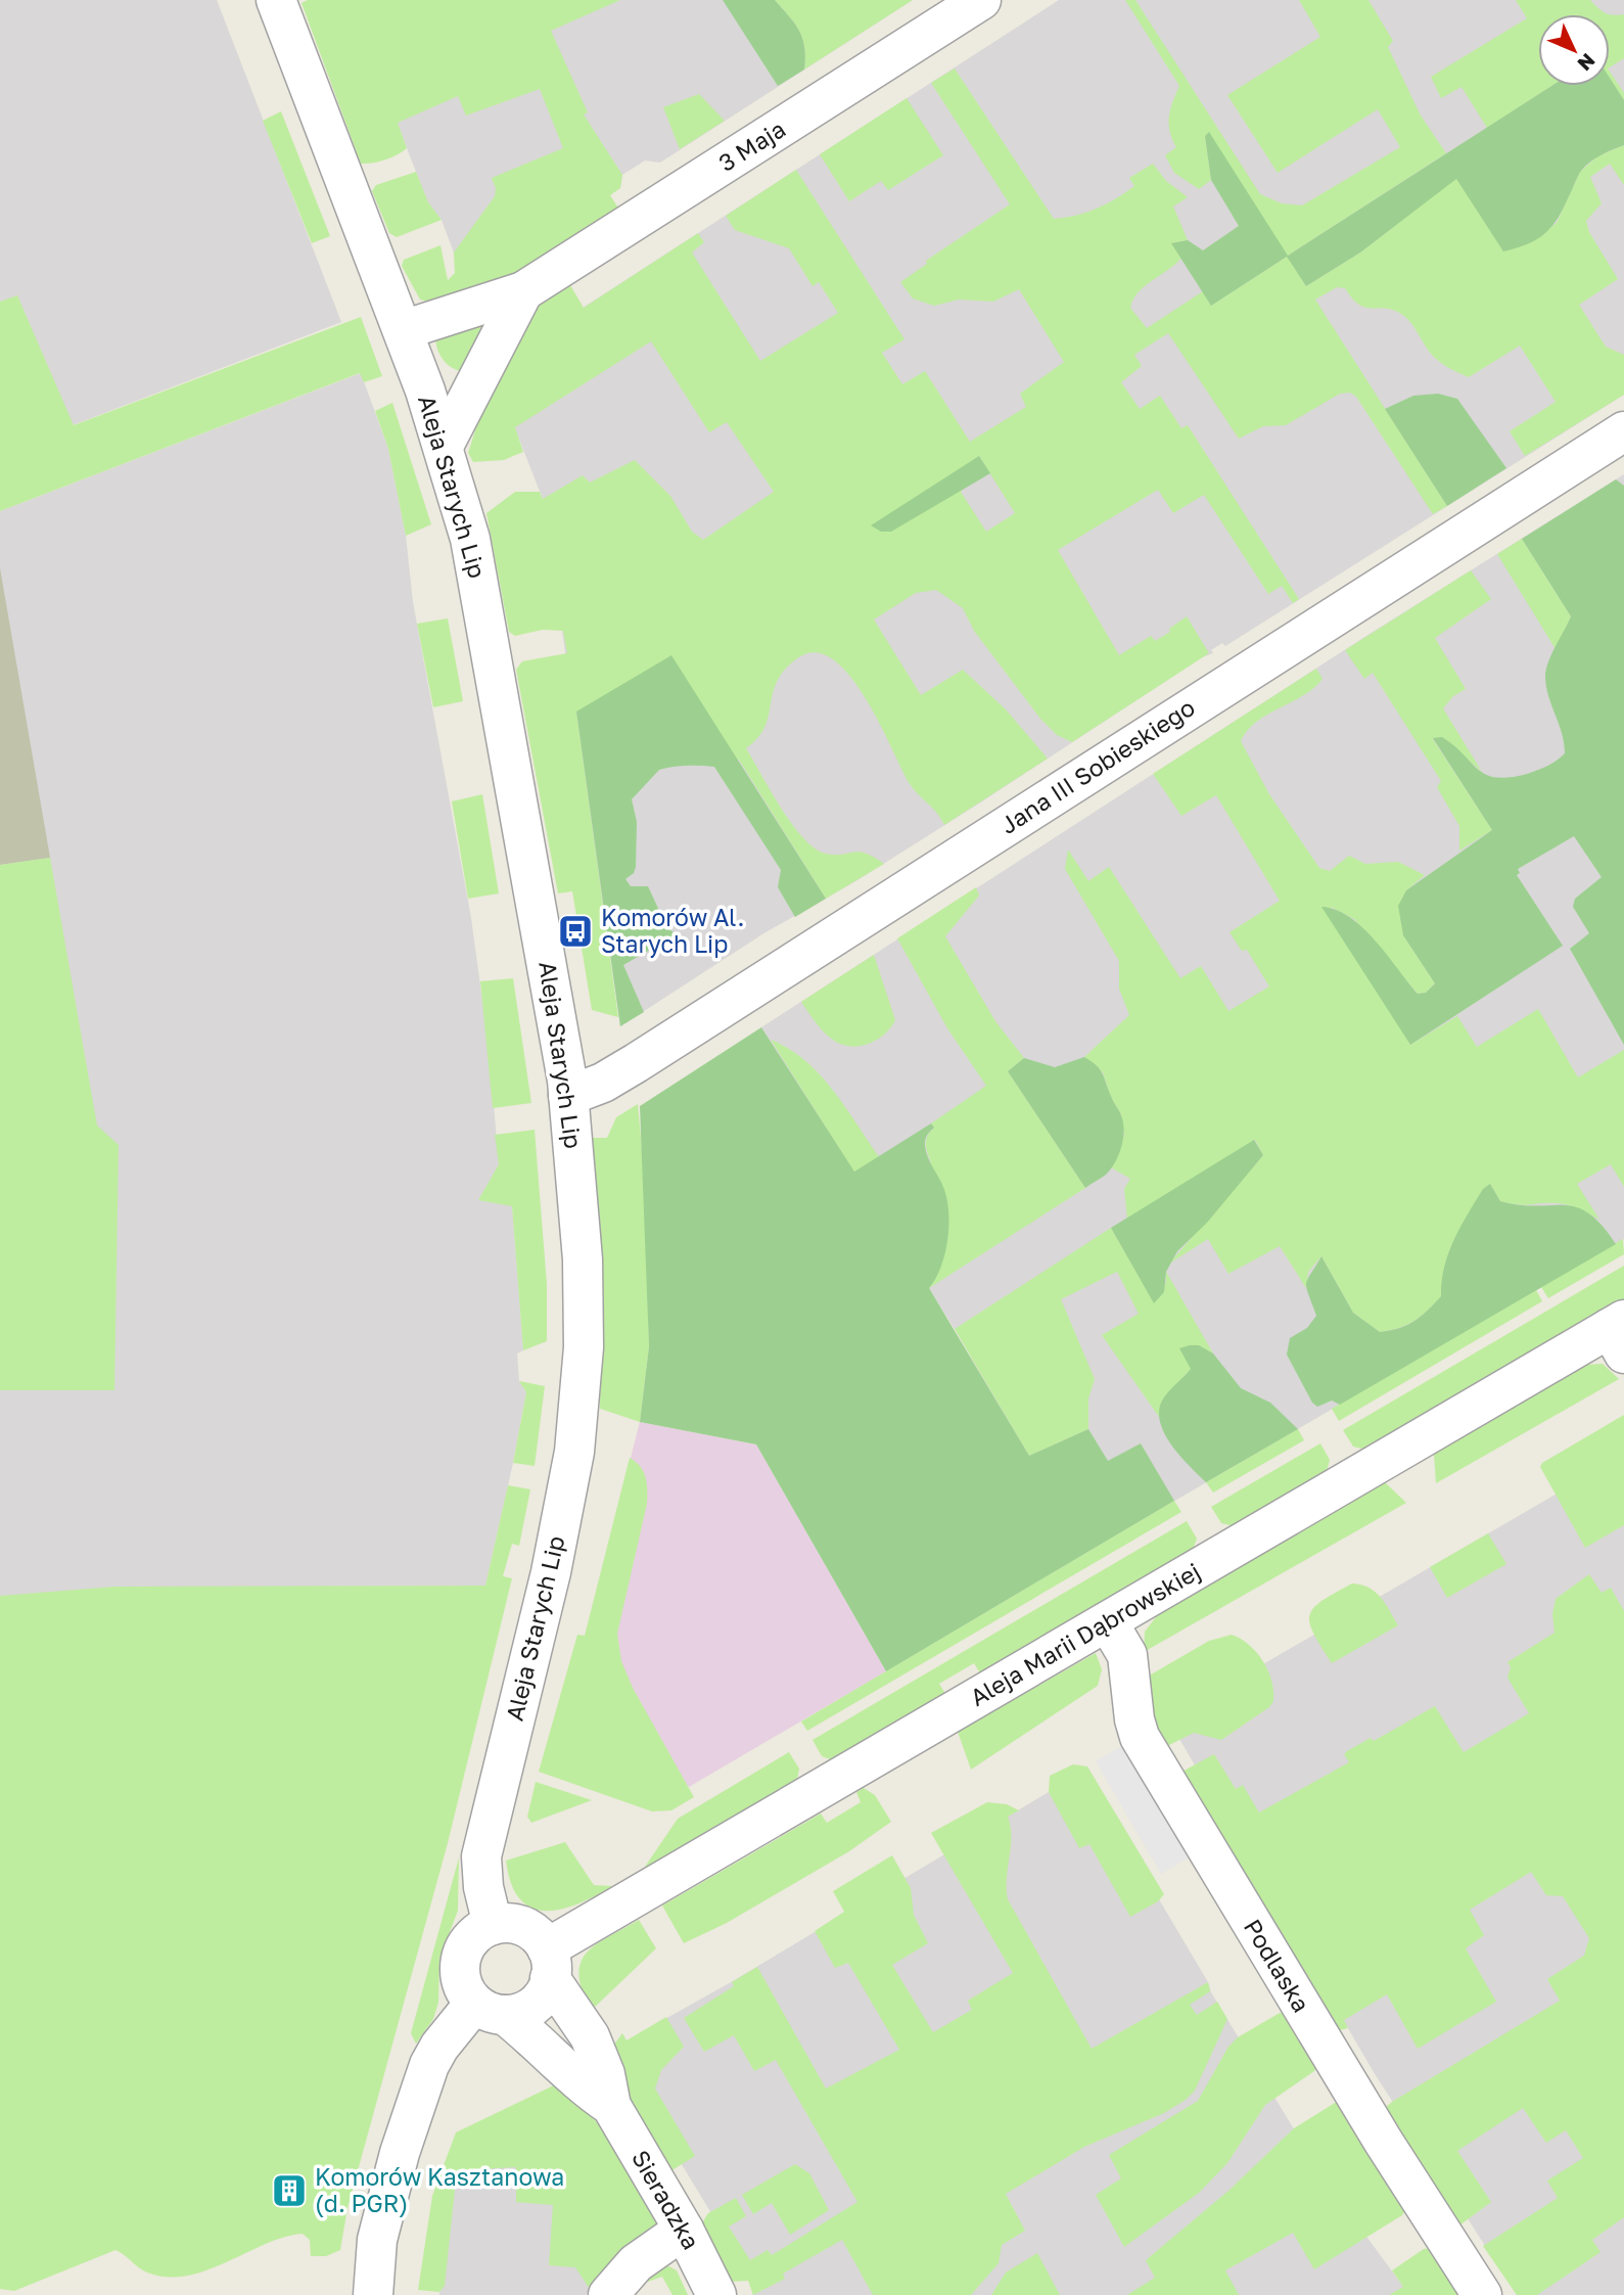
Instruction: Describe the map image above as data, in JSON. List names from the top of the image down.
{
  "streets": {
    "street": [
      "3 Maja",
      "Aleja Starych Lip",
      "Jana III Sobieskiego",
      "Aleja Marii Dąbrowskiej",
      "Podlaska",
      "Sieradzka"
    ]
  },
  "crossings": [
    ["3 Maja", "Aleja Starych Lip"],
    ["Aleja Starych Lip", "Jana III Sobieskiego"],
    ["Aleja Starych Lip", "Aleja Marii Dąbrowskiej"],
    ["Aleja Starych Lip", "Sieradzka"],
    ["Aleja Marii Dąbrowskiej", "Podlaska"],
    ["Aleja Marii Dąbrowskiej", "Sieradzka"]
  ],
  "places": {
    "bus stop": ["Komorów Al. Starych Lip"],
    "building": ["Komorów Kasztanowa (d. PGR)"]
  },
  "north": "bottom right"
}
